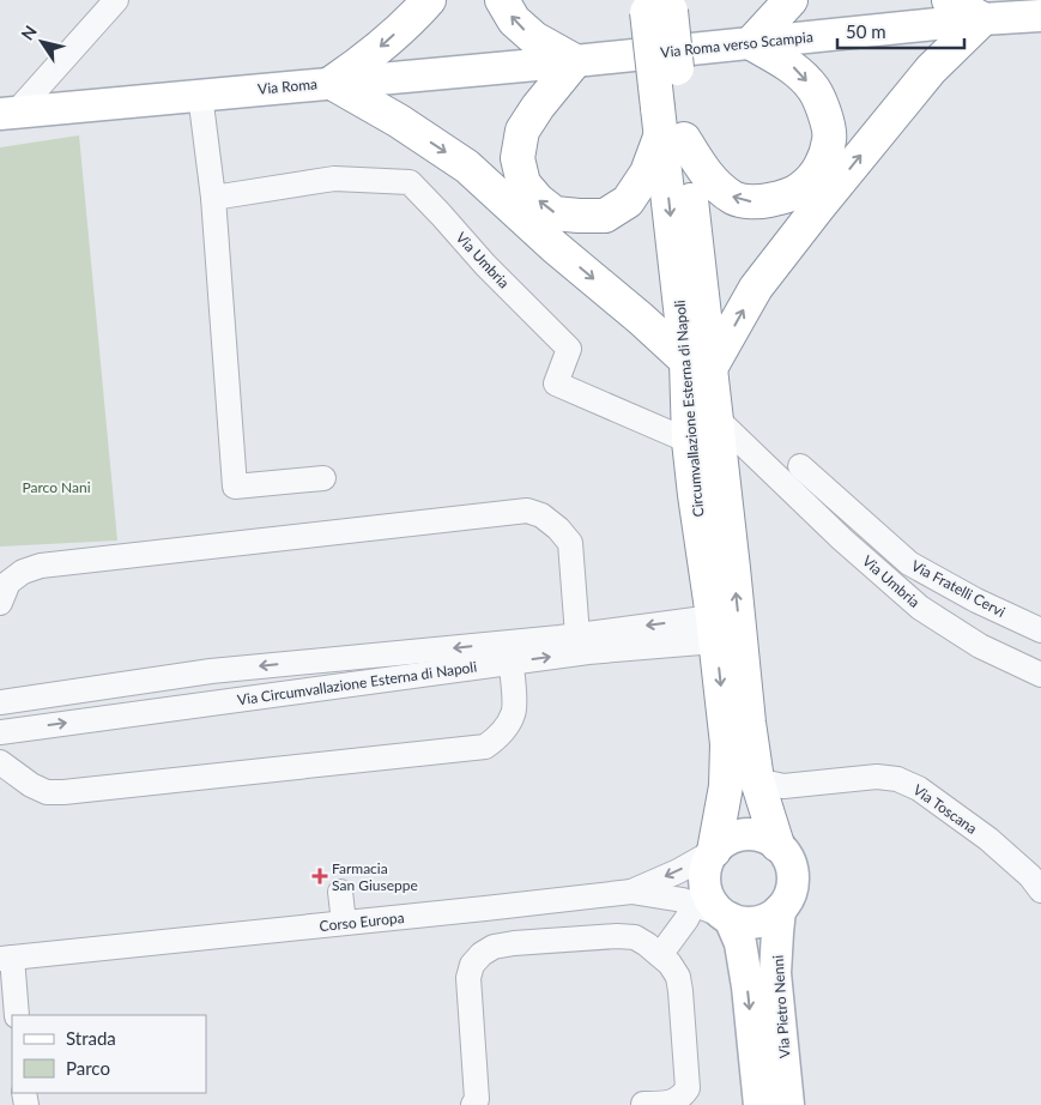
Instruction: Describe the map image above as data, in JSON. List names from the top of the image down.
{
  "streets": {
    "highway": ["Circumvallazione Esterna di Napoli"],
    "main road": ["Via Roma verso Scampia", "Via Roma", "Via Pietro Nenni"],
    "street": [
      "Via Umbria",
      "Via Fratelli Cervi",
      "Via Circumvallazione Esterna di Napoli",
      "Via Toscana",
      "Corso Europa"
    ]
  },
  "crossings": [
    ["Via Roma verso Scampia", "Via Roma"],
    ["Via Umbria", "Circumvallazione Esterna di Napoli"],
    ["Circumvallazione Esterna di Napoli", "Via Circumvallazione Esterna di Napoli"],
    ["Circumvallazione Esterna di Napoli", "Via Toscana"],
    ["Circumvallazione Esterna di Napoli", "Corso Europa"],
    ["Circumvallazione Esterna di Napoli", "Via Pietro Nenni"],
    ["Corso Europa", "Via Pietro Nenni"]
  ],
  "parks": ["Parco Nani"],
  "places": {
    "health": ["Farmacia San Giuseppe"]
  },
  "legend": ["Strada", "Parco"],
  "scale_bar": "50 m",
  "north": "top left"
}
